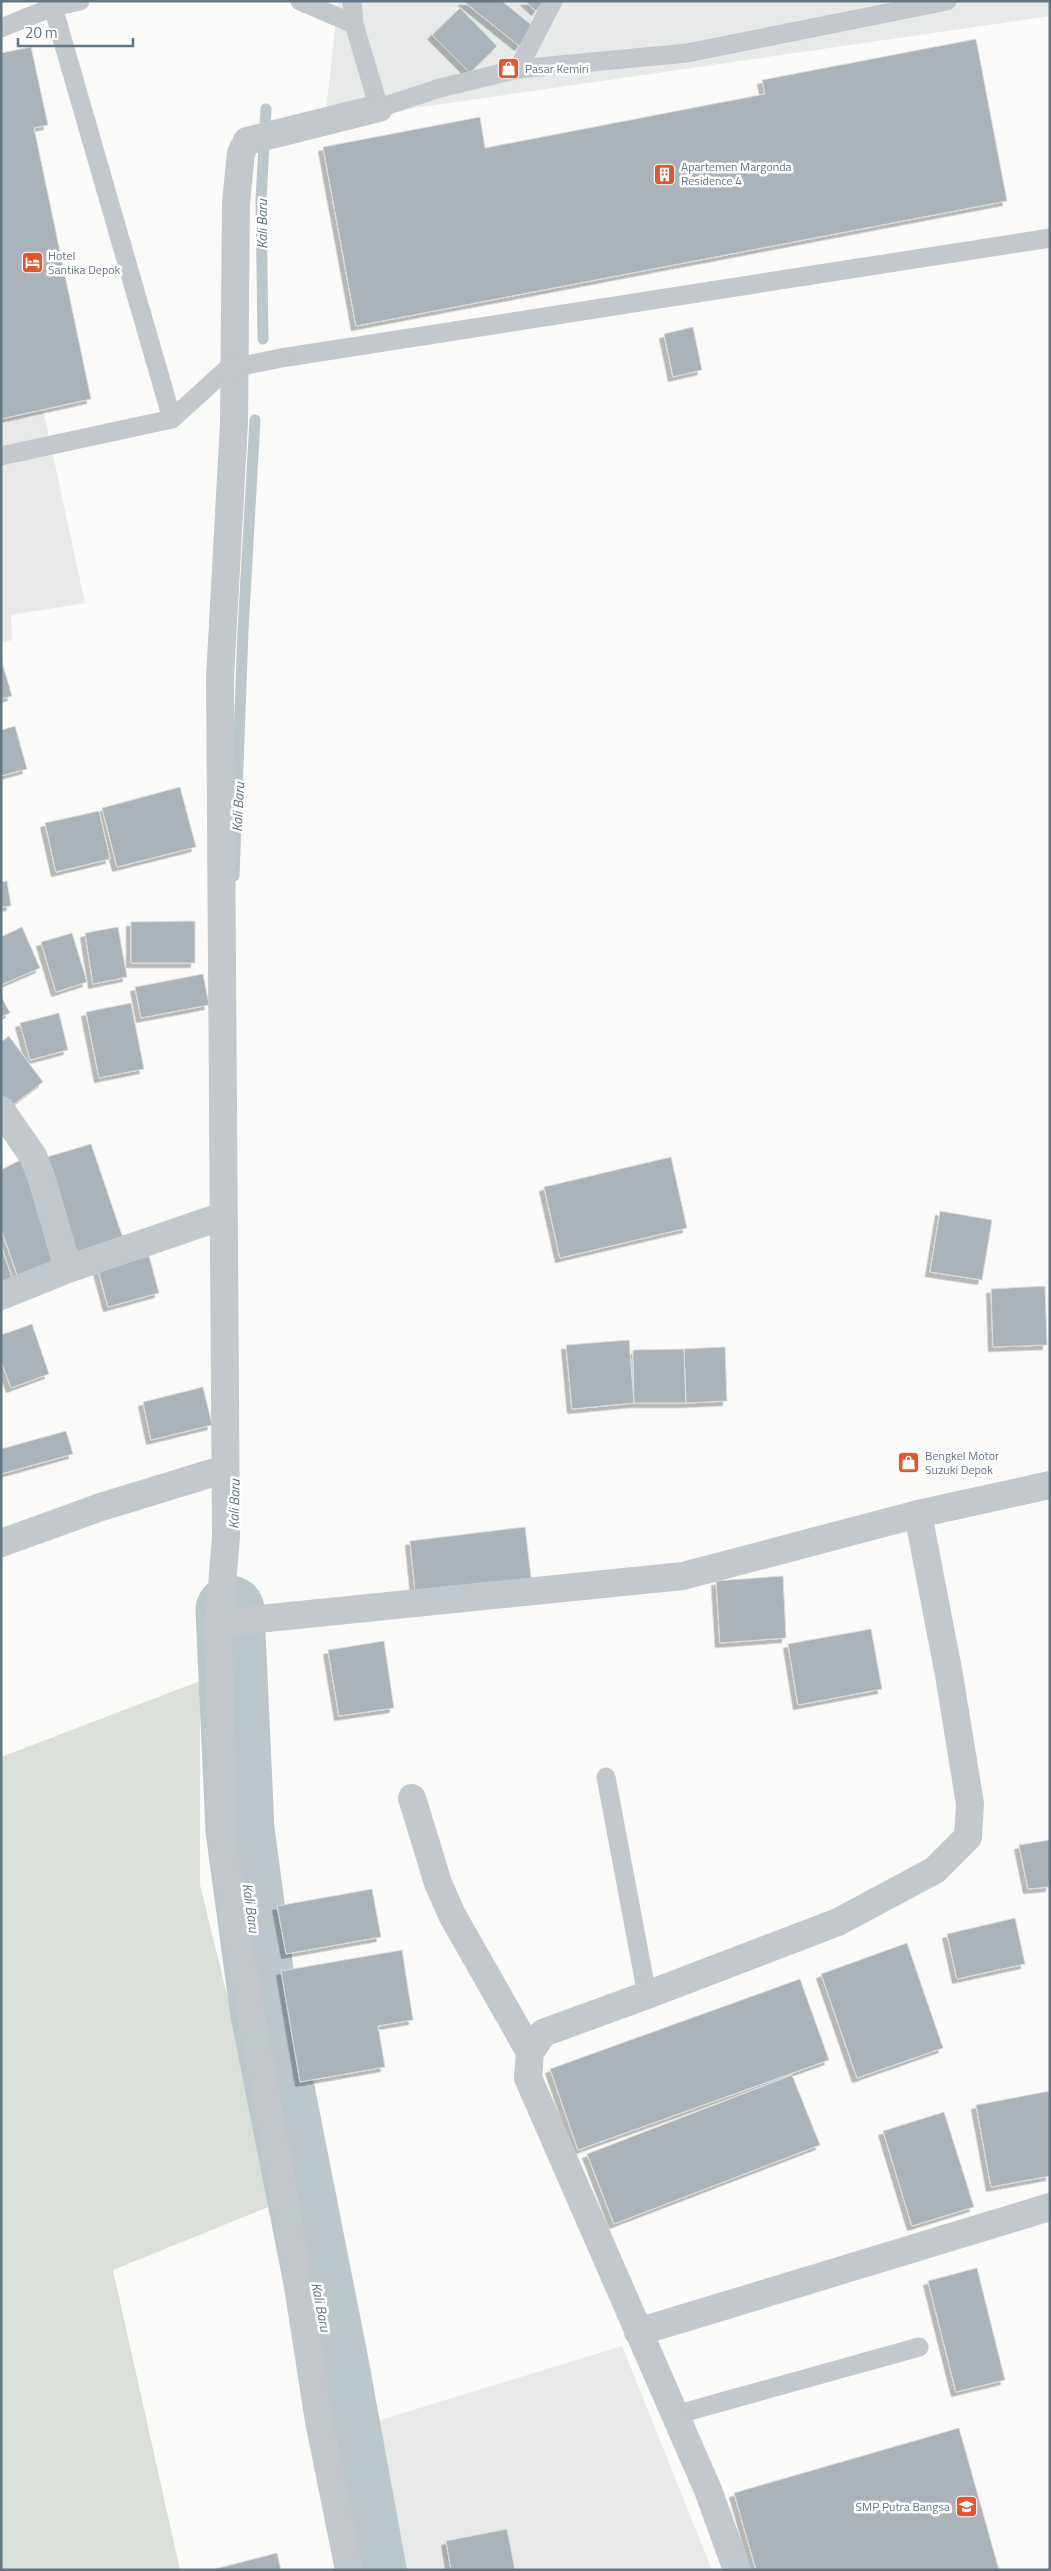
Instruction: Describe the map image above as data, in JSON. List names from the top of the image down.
{
  "water": ["Kali Baru"],
  "places": {
    "shop": ["Pasar Kemiri", "Bengkel Motor Suzuki Depok"],
    "building": ["Apartemen Margonda Residence 4"],
    "hotel": ["Hotel Santika Depok"],
    "school or university": ["SMP Putra Bangsa"]
  },
  "scale_bar": "20 m"
}
